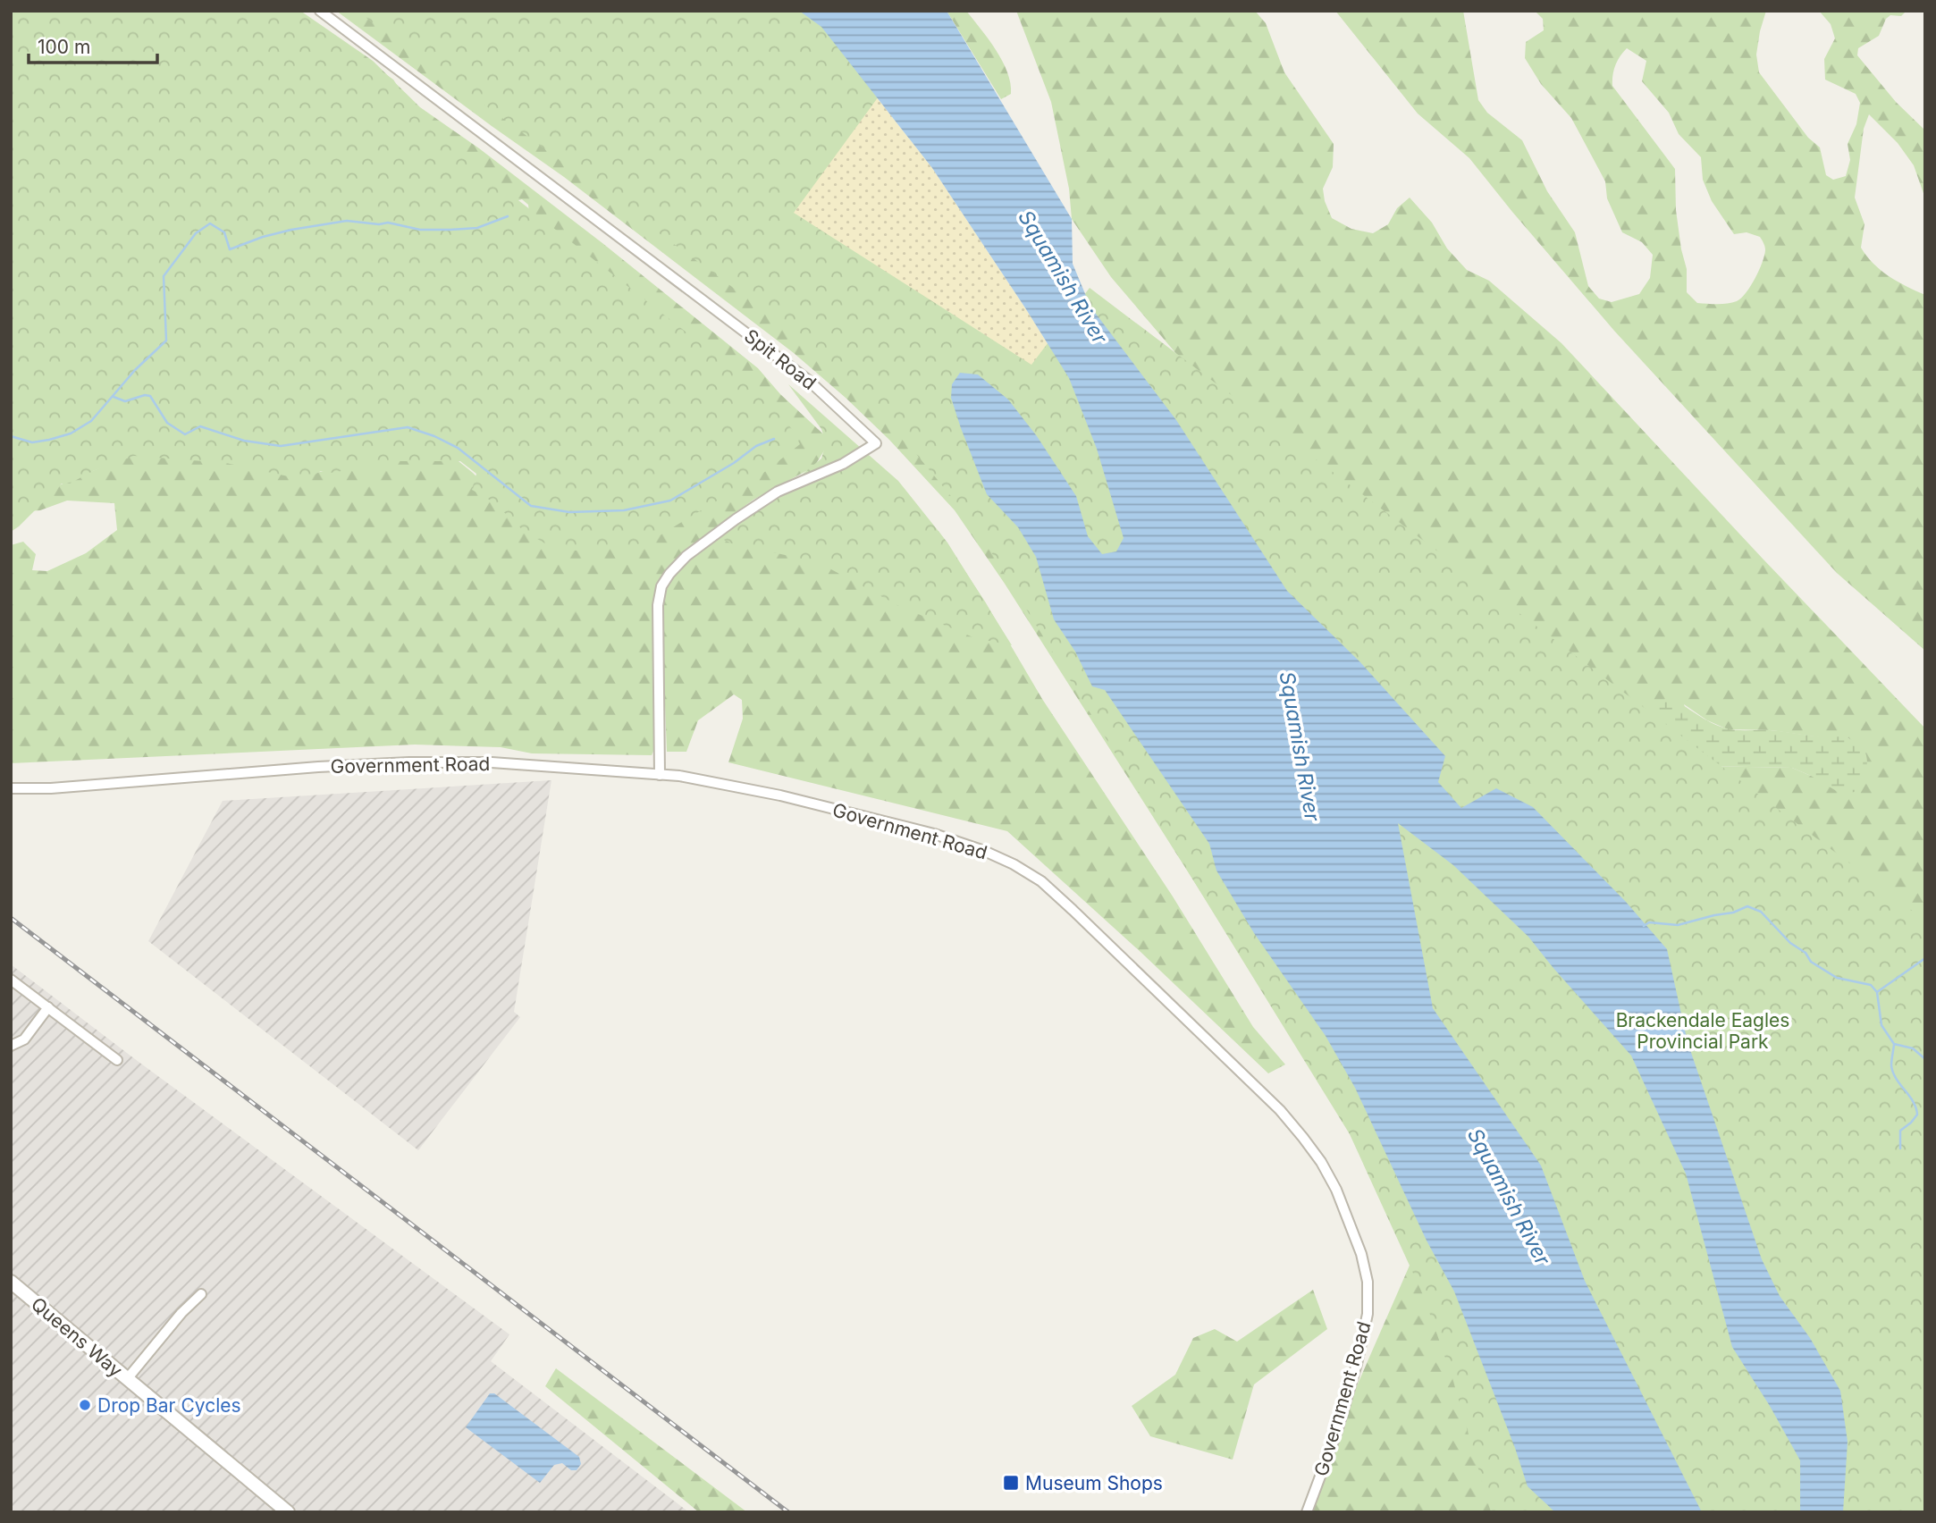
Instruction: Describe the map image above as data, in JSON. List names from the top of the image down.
{
  "streets": {
    "street": ["Spit Road", "Government Road", "Queens Way"]
  },
  "crossings": [
    ["Spit Road", "Government Road"]
  ],
  "water": ["Squamish River"],
  "parks": ["Brackendale Eagles Provincial Park"],
  "places": {
    "other": ["Drop Bar Cycles"],
    "transit": ["Museum Shops"]
  },
  "scale_bar": "100 m"
}
